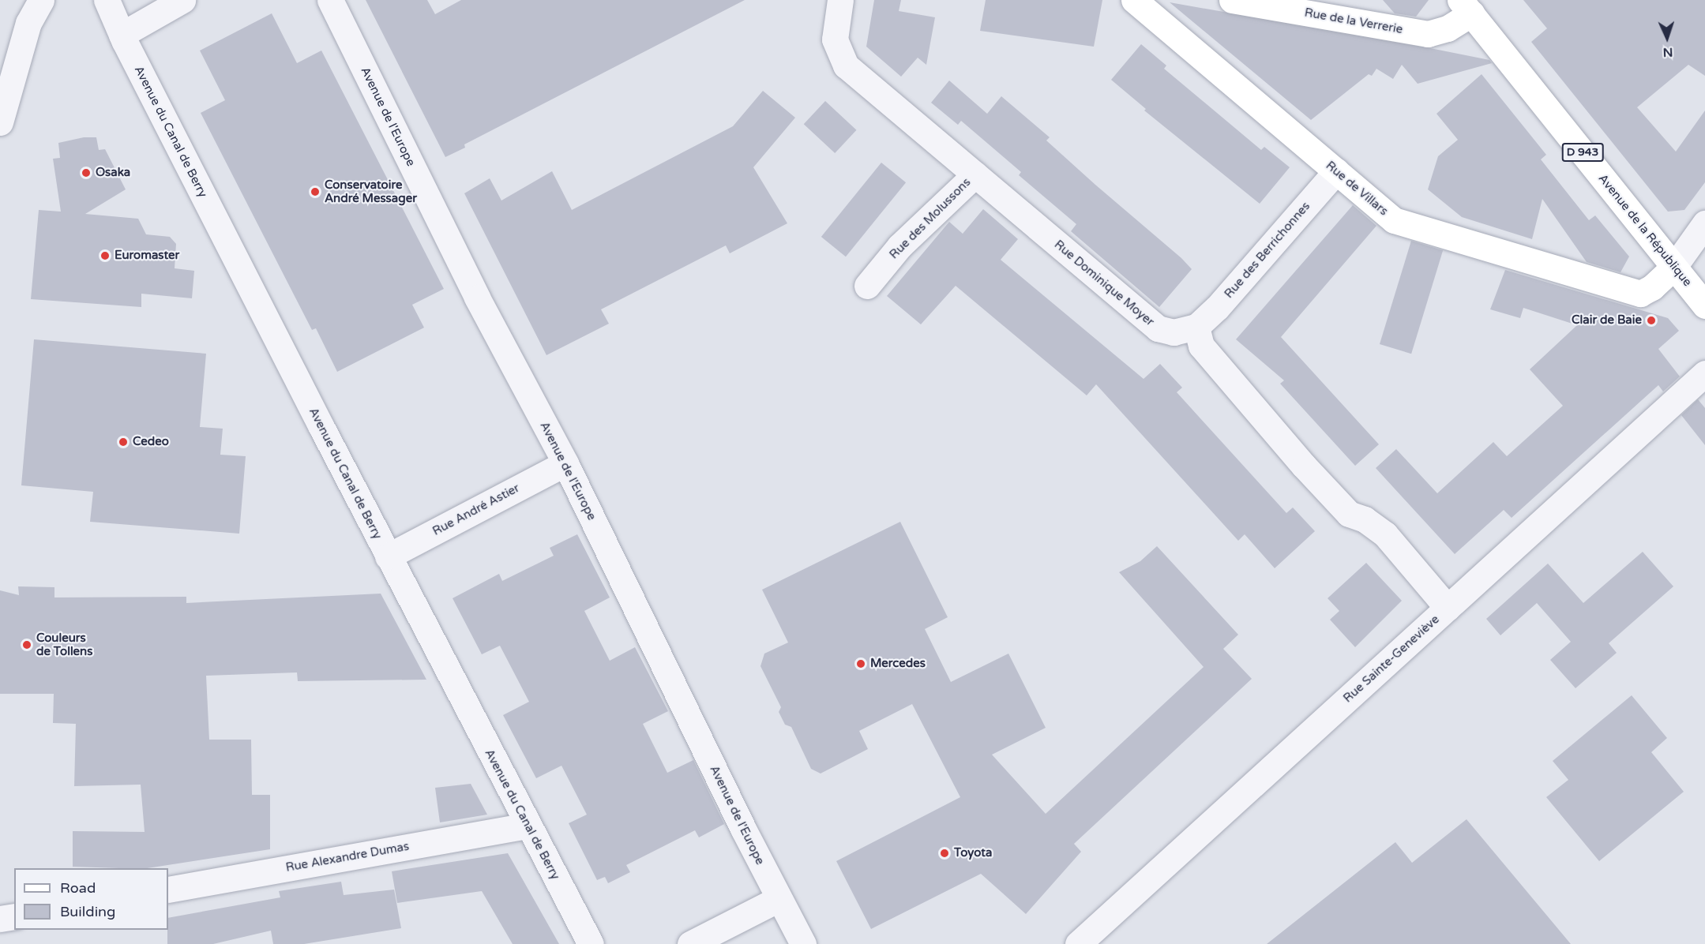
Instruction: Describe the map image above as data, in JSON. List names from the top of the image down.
{
  "streets": {
    "main road": [
      "Rue de la Verrerie",
      "D 943",
      "Rue de Villars",
      "Avenue de la République"
    ],
    "street": [
      "Avenue de l'Europe",
      "Avenue du Canal de Berry",
      "Rue des Molussons",
      "Rue des Berrichonnes",
      "Rue Dominique Moyer",
      "Rue André Astier",
      "Rue Sainte-Geneviève",
      "Rue Alexandre Dumas"
    ]
  },
  "crossings": [
    ["Rue de la Verrerie", "Avenue de la République"],
    ["Avenue de l'Europe", "Rue André Astier"],
    ["Avenue du Canal de Berry", "Rue André Astier"],
    ["Avenue du Canal de Berry", "Rue Alexandre Dumas"],
    ["Rue de Villars", "Avenue de la République"],
    ["Rue de Villars", "Rue des Berrichonnes"],
    ["Rue des Molussons", "Rue Dominique Moyer"],
    ["Rue des Berrichonnes", "Rue Dominique Moyer"]
  ],
  "places": [
    "Osaka",
    "Conservatoire André Messager",
    "Euromaster",
    "Clair de Baie",
    "Cedeo",
    "Couleurs de Tollens",
    "Mercedes",
    "Toyota"
  ],
  "legend": ["Road", "Building"],
  "north": "bottom"
}
